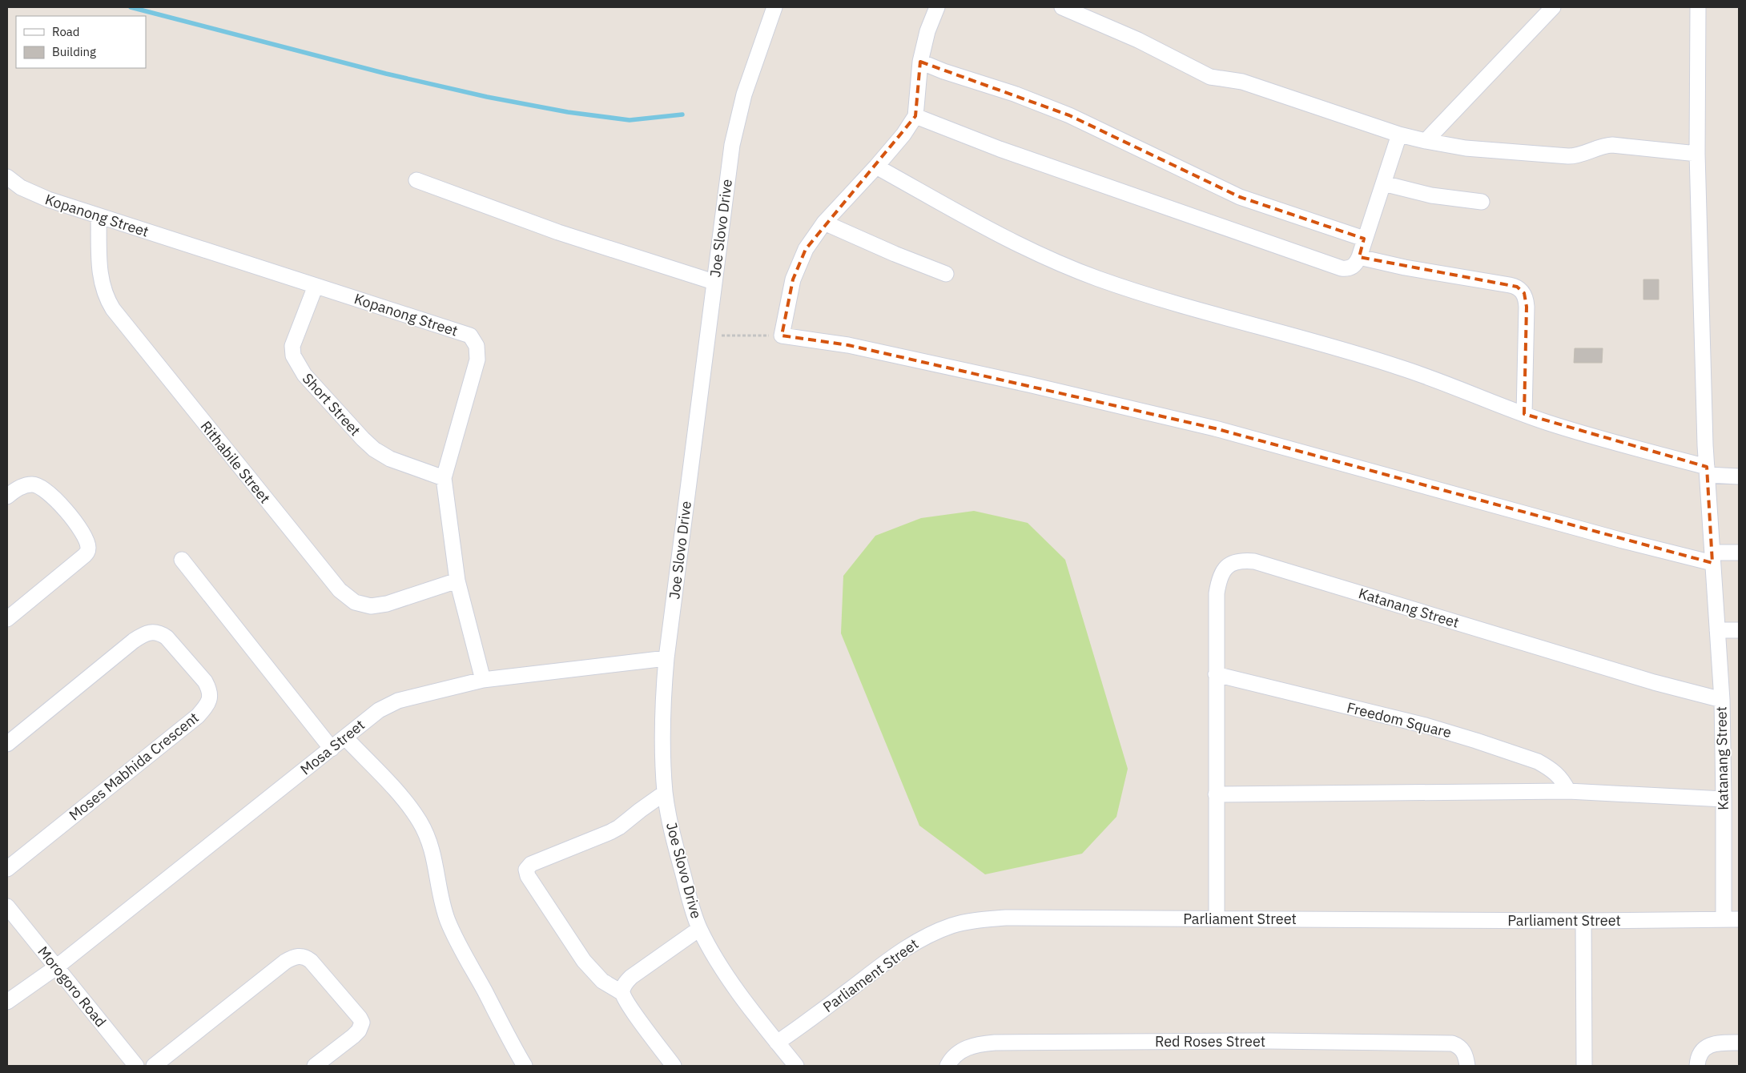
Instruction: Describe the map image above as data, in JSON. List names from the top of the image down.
{
  "streets": {
    "street": [
      "Kopanong Street",
      "Joe Slovo Drive",
      "Short Street",
      "Rithabile Street",
      "Katanang Street",
      "Freedom Square",
      "Mosa Street",
      "Moses Mabhida Crescent",
      "Parliament Street",
      "Morogoro Road",
      "Red Roses Street"
    ]
  },
  "crossings": [
    ["Kopanong Street", "Short Street"],
    ["Kopanong Street", "Rithabile Street"],
    ["Kopanong Street", "Mosa Street"],
    ["Joe Slovo Drive", "Mosa Street"],
    ["Joe Slovo Drive", "Parliament Street"],
    ["Katanang Street", "Freedom Square"],
    ["Katanang Street", "Parliament Street"],
    ["Mosa Street", "Morogoro Road"]
  ],
  "legend": ["Road", "Building"]
}
